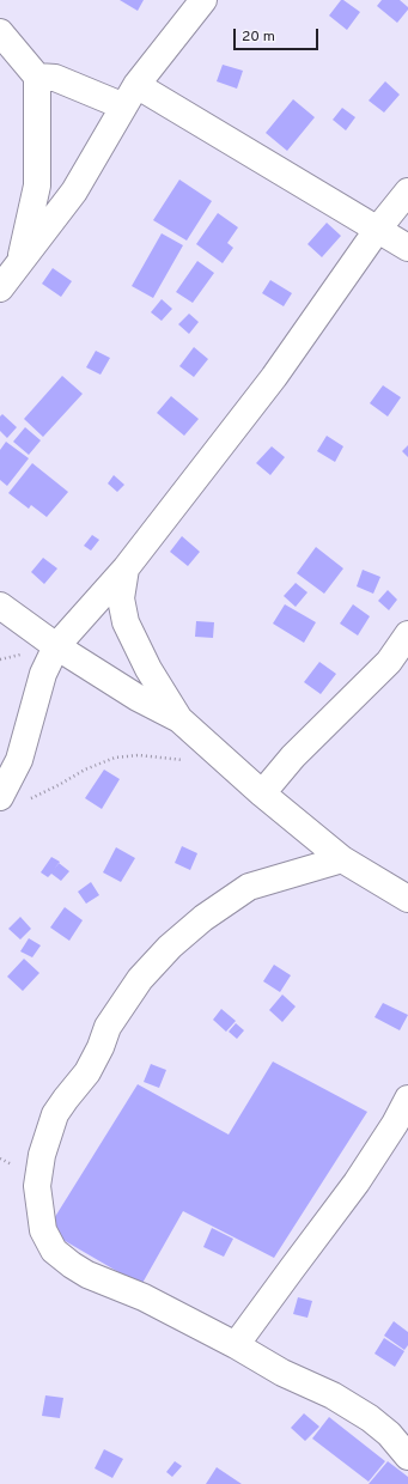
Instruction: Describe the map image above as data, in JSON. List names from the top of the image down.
{
  "scale_bar": "20 m"
}
